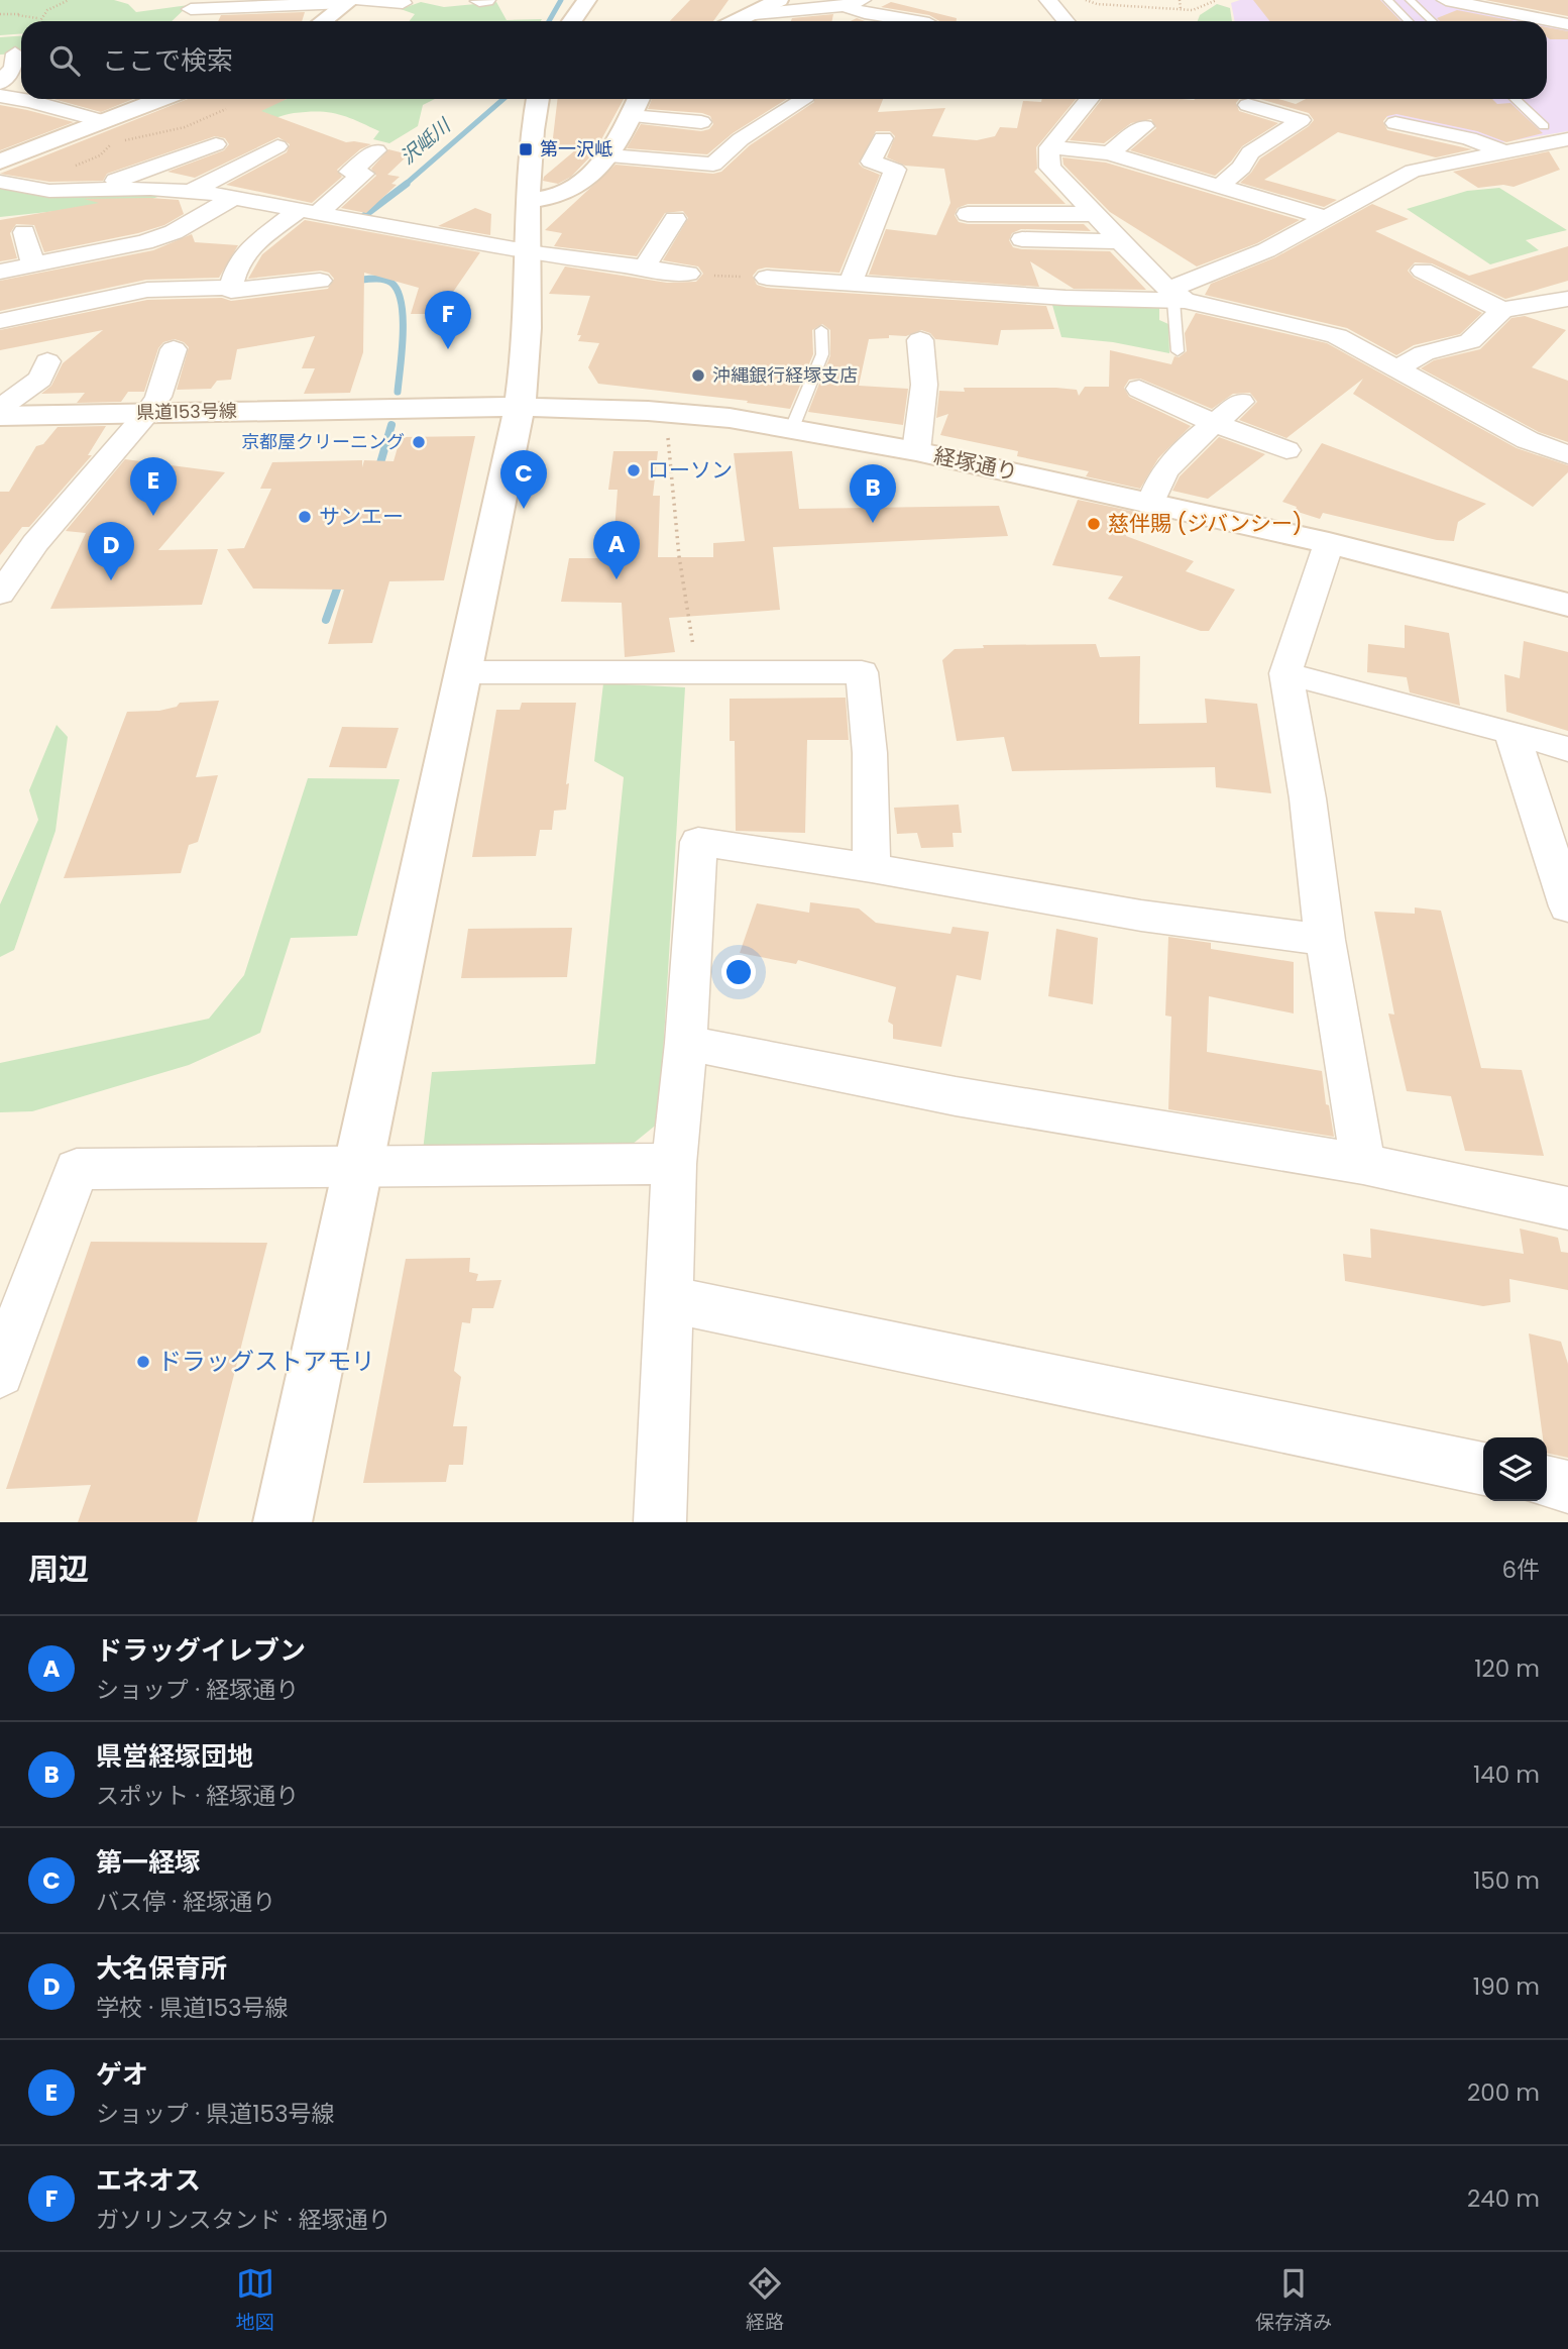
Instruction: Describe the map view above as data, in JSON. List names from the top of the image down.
{
  "streets": {
    "street": ["県道153号線", "経塚通り"]
  },
  "crossings": [
    ["県道153号線", "経塚通り"]
  ],
  "water": ["沢岻川"],
  "places": {
    "transit": ["第一沢岻"],
    "other": [
      "沖縄銀行経塚支店",
      "京都屋クリーニング",
      "ローソン",
      "サンエー",
      "慈伴賜 (ジバンシー)",
      "ドラッグストアモリ"
    ]
  },
  "page": {
    "search": "ここで検索",
    "pins": [
      "F",
      "C",
      "E",
      "B",
      "A",
      "D"
    ],
    "heading": ["周辺", "6件"],
    "list": [
      {
        "mark": "A",
        "name": "ドラッグイレブン",
        "note": "ショップ · 経塚通り",
        "value": "120 m"
      },
      {
        "mark": "B",
        "name": "県営経塚団地",
        "note": "スポット · 経塚通り",
        "value": "140 m"
      },
      {
        "mark": "C",
        "name": "第一経塚",
        "note": "バス停 · 経塚通り",
        "value": "150 m"
      },
      {
        "mark": "D",
        "name": "大名保育所",
        "note": "学校 · 県道153号線",
        "value": "190 m"
      },
      {
        "mark": "E",
        "name": "ゲオ",
        "note": "ショップ · 県道153号線",
        "value": "200 m"
      },
      {
        "mark": "F",
        "name": "エネオス",
        "note": "ガソリンスタンド · 経塚通り",
        "value": "240 m"
      }
    ],
    "nav": ["地図", "経路", "保存済み"]
  }
}
